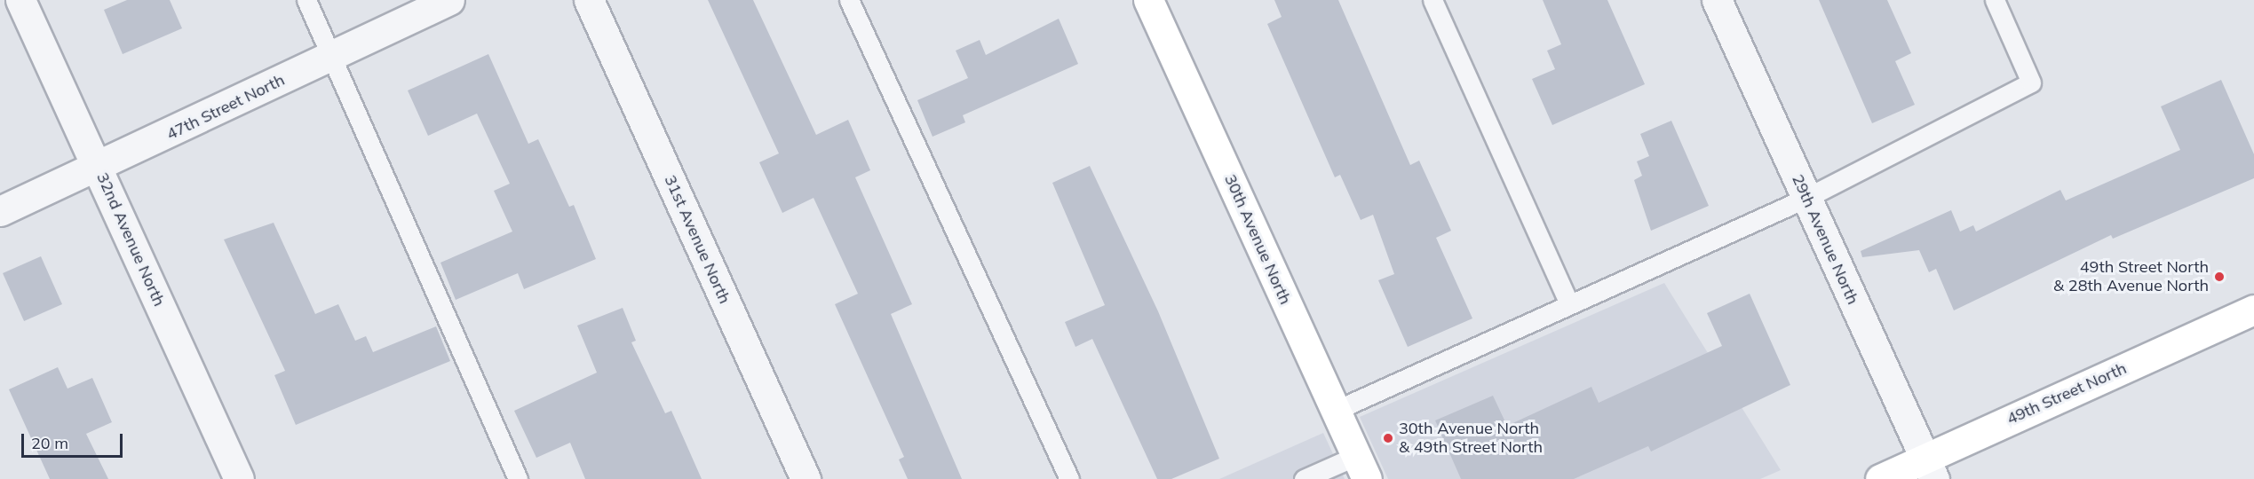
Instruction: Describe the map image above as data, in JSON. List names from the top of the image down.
{
  "streets": {
    "street": [
      "47th Street North",
      "32nd Avenue North",
      "31st Avenue North",
      "30th Avenue North",
      "29th Avenue North",
      "49th Street North"
    ]
  },
  "crossings": [
    ["47th Street North", "32nd Avenue North"],
    ["29th Avenue North", "49th Street North"]
  ],
  "places": ["49th Street North & 28th Avenue North", "30th Avenue North & 49th Street North"],
  "scale_bar": "20 m"
}
